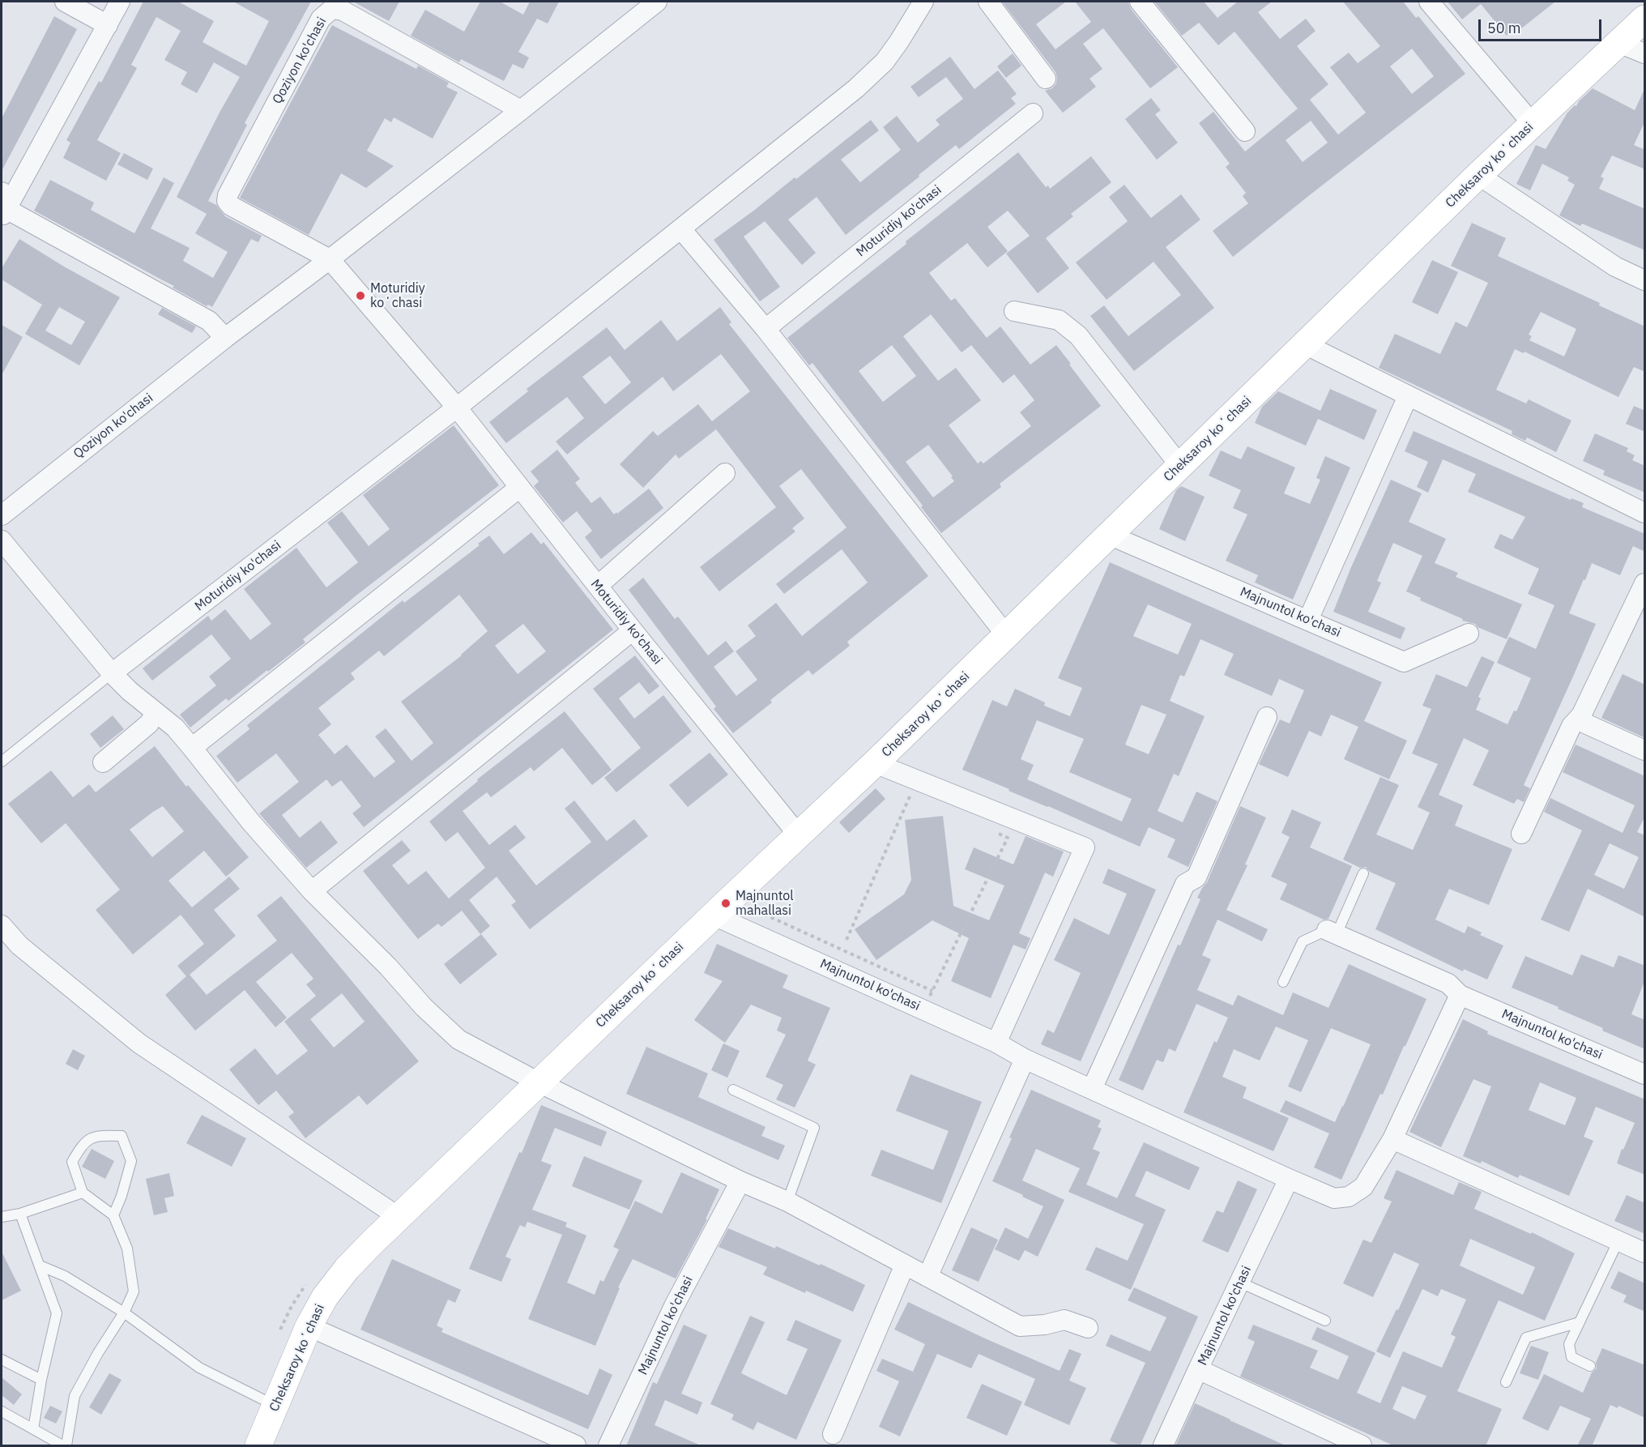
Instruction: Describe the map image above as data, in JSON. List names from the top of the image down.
{
  "streets": {
    "street": [
      "Qoziyon ko'chasi",
      "Cheksaroy koʻchasi",
      "Moturidiy ko'chasi",
      "Majnuntol ko'chasi"
    ]
  },
  "crossings": [
    ["Qoziyon ko'chasi", "Moturidiy ko'chasi"],
    ["Cheksaroy koʻchasi", "Moturidiy ko'chasi"],
    ["Cheksaroy koʻchasi", "Majnuntol ko'chasi"]
  ],
  "places": ["Moturidiy koʻchasi", "Majnuntol mahallasi"],
  "scale_bar": "50 m"
}
